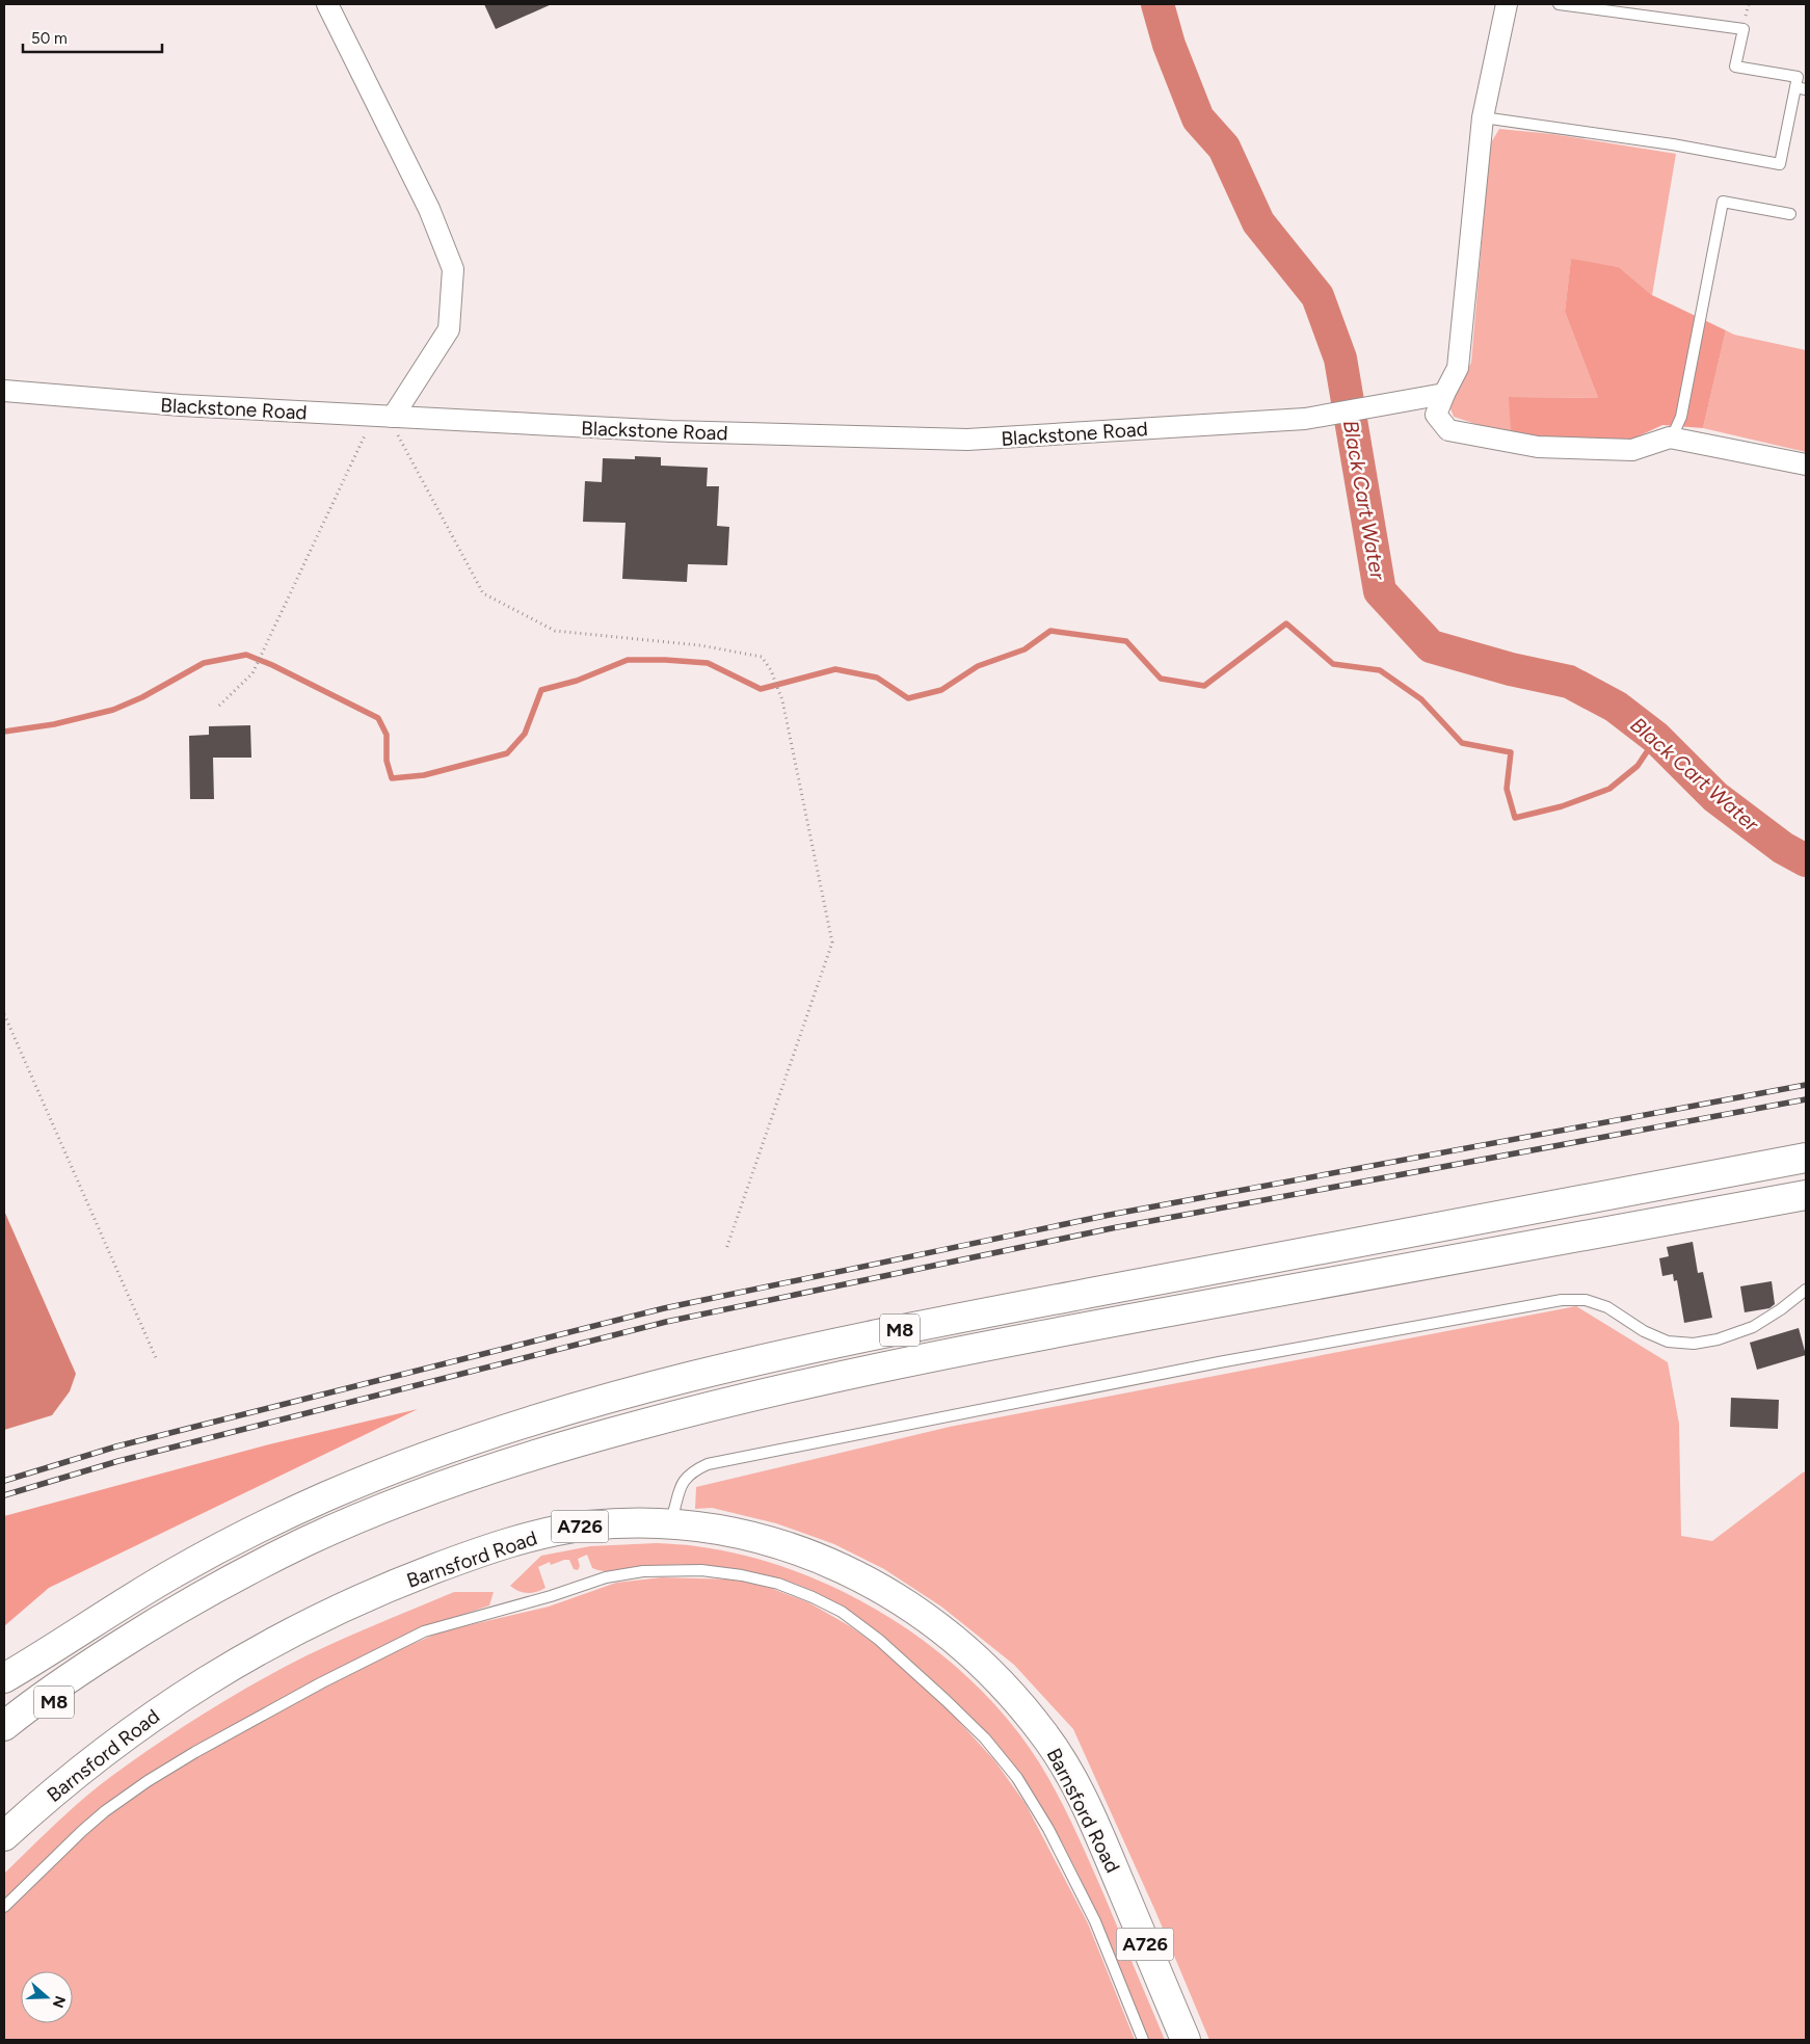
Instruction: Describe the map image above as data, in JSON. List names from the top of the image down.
{
  "streets": {
    "main road": ["M8", "A726", "Barnsford Road"],
    "street": ["Blackstone Road"]
  },
  "water": ["Black Cart Water"],
  "scale_bar": "50 m",
  "north": "right"
}
